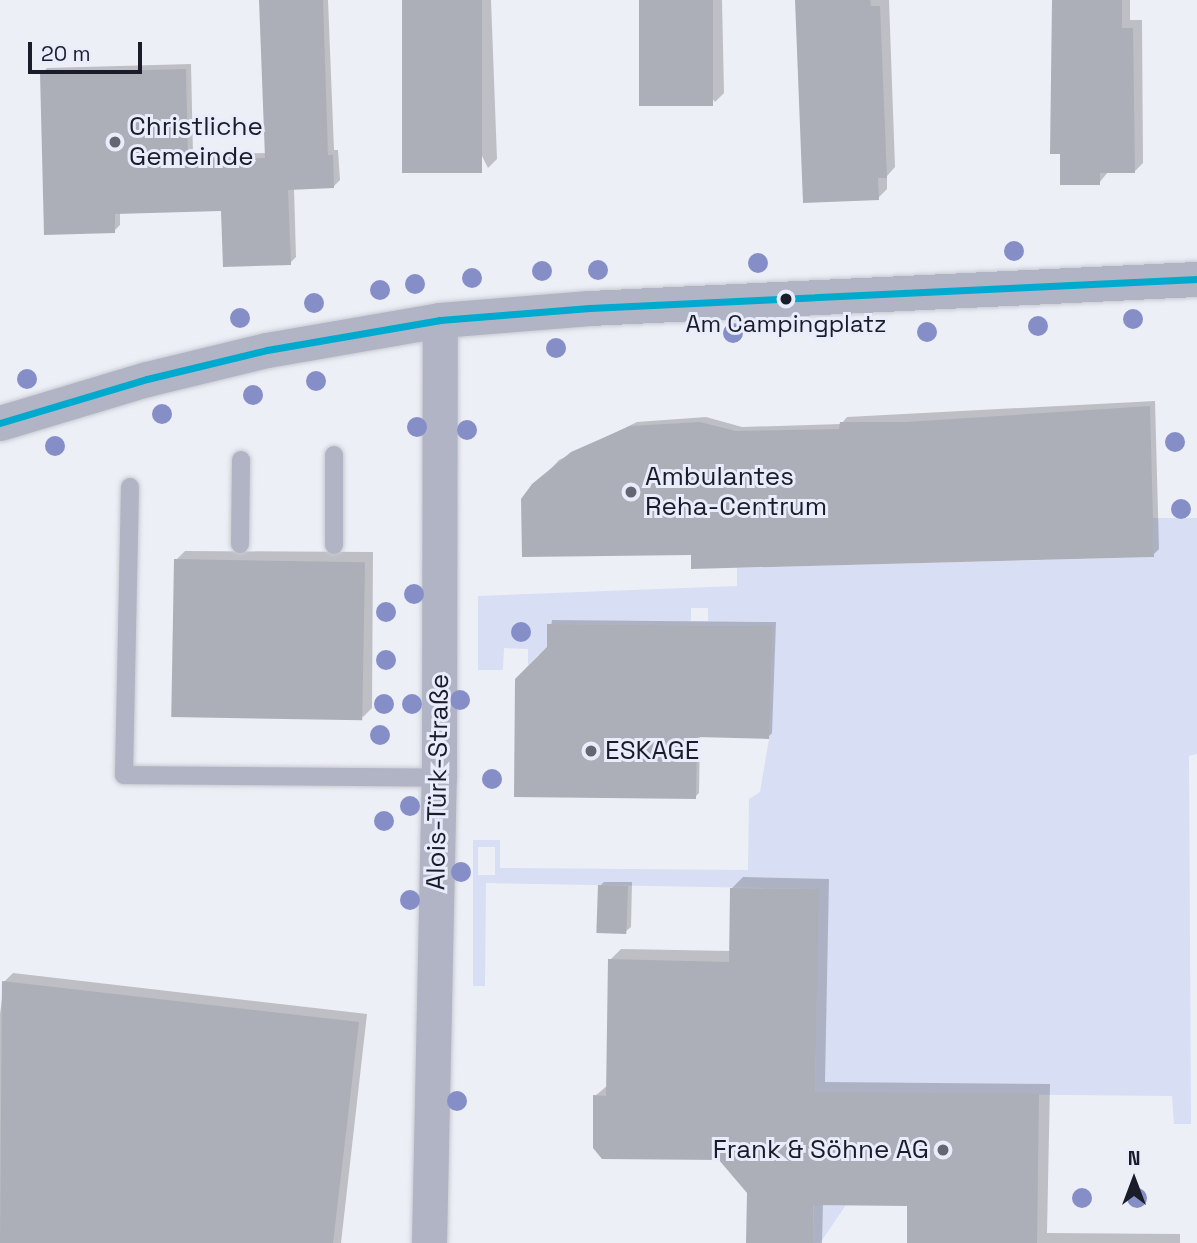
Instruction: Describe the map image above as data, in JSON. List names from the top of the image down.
{
  "streets": {
    "street": ["Alois-Türk-Straße"]
  },
  "places": [
    "Christliche Gemeinde",
    "Am Campingplatz",
    "Ambulantes Reha-Centrum",
    "ESKAGE",
    "Frank & Söhne AG"
  ],
  "scale_bar": "20 m",
  "north": "top"
}
